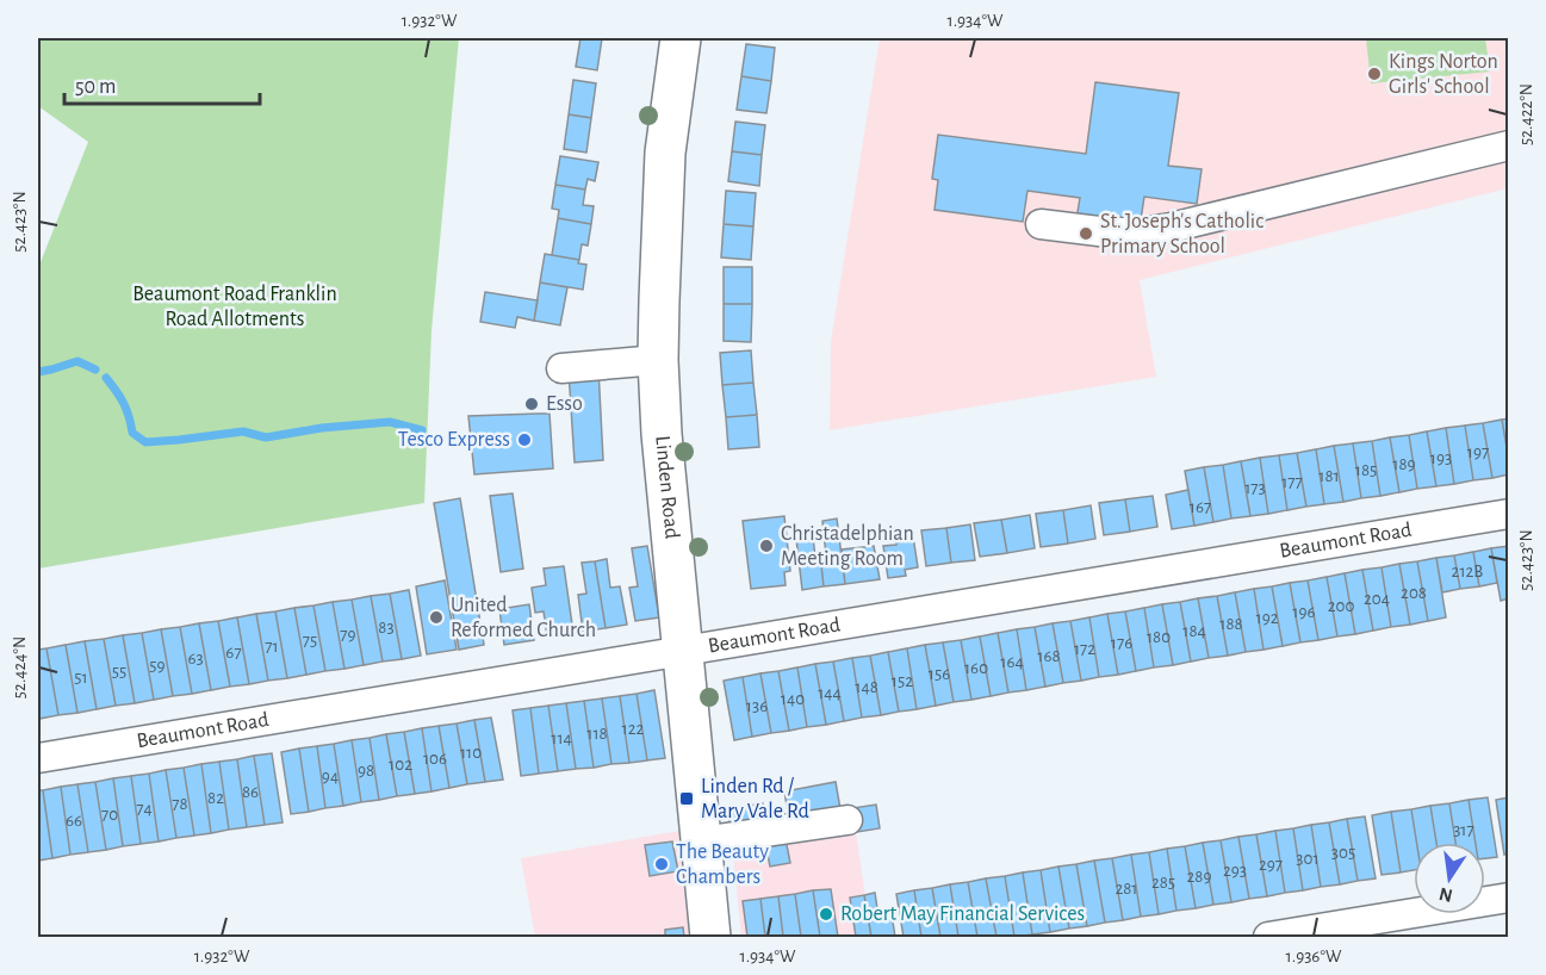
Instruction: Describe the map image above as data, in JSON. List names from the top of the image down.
{
  "streets": {
    "highway": ["Linden Road"],
    "street": ["Beaumont Road"]
  },
  "crossings": [
    ["Linden Road", "Beaumont Road"]
  ],
  "parks": ["Beaumont Road Franklin Road Allotments"],
  "places": {
    "other": [
      "Kings Norton Girls' School",
      "St. Joseph's Catholic Primary School",
      "Esso",
      "Tesco Express",
      "Christadelphian Meeting Room",
      "United Reformed Church",
      "The Beauty Chambers",
      "Robert May Financial Services"
    ],
    "transit": ["Linden Rd / Mary Vale Rd"]
  },
  "house_numbers": [
    "197",
    "193",
    "189",
    "185",
    "181",
    "177",
    "173",
    "167",
    "212B",
    "208",
    "204",
    "200",
    "196",
    "192",
    "188",
    "83",
    "184",
    "79",
    "180",
    "75",
    "176",
    "71",
    "172",
    "67",
    "168",
    "63",
    "164",
    "59",
    "160",
    "55",
    "156",
    "51",
    "152",
    "148",
    "144",
    "140",
    "136",
    "122",
    "118",
    "114",
    "110",
    "106",
    "102",
    "98",
    "94",
    "86",
    "82",
    "78",
    "74",
    "70",
    "66",
    "317",
    "305",
    "301",
    "297",
    "293",
    "289",
    "285",
    "281"
  ],
  "scale_bar": "50 m",
  "north": "bottom",
  "coordinates": [
    "1.932°W",
    "1.934°W",
    "52.422°N",
    "52.423°N",
    "52.424°N",
    "1.936°W"
  ]
}
